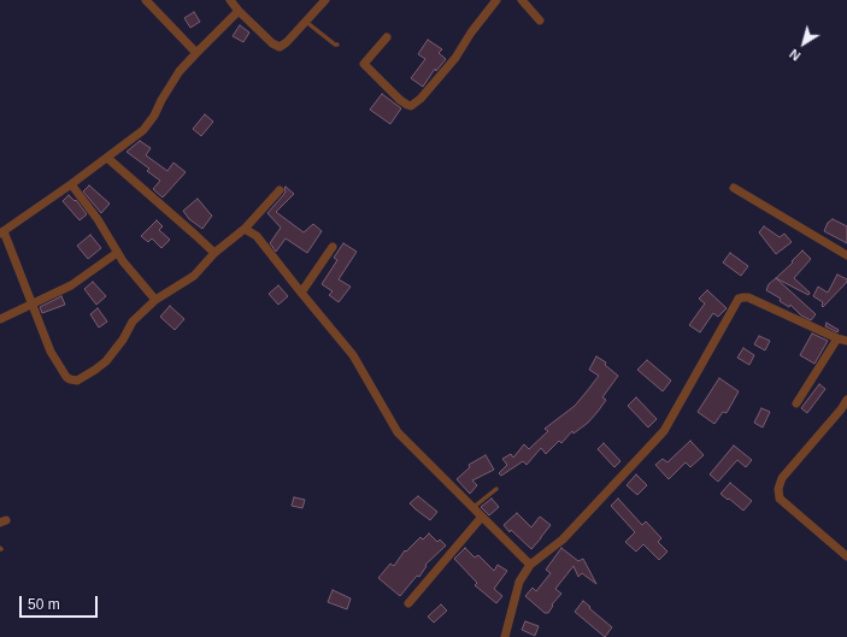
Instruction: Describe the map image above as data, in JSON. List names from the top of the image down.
{
  "scale_bar": "50 m",
  "north": "bottom left"
}
